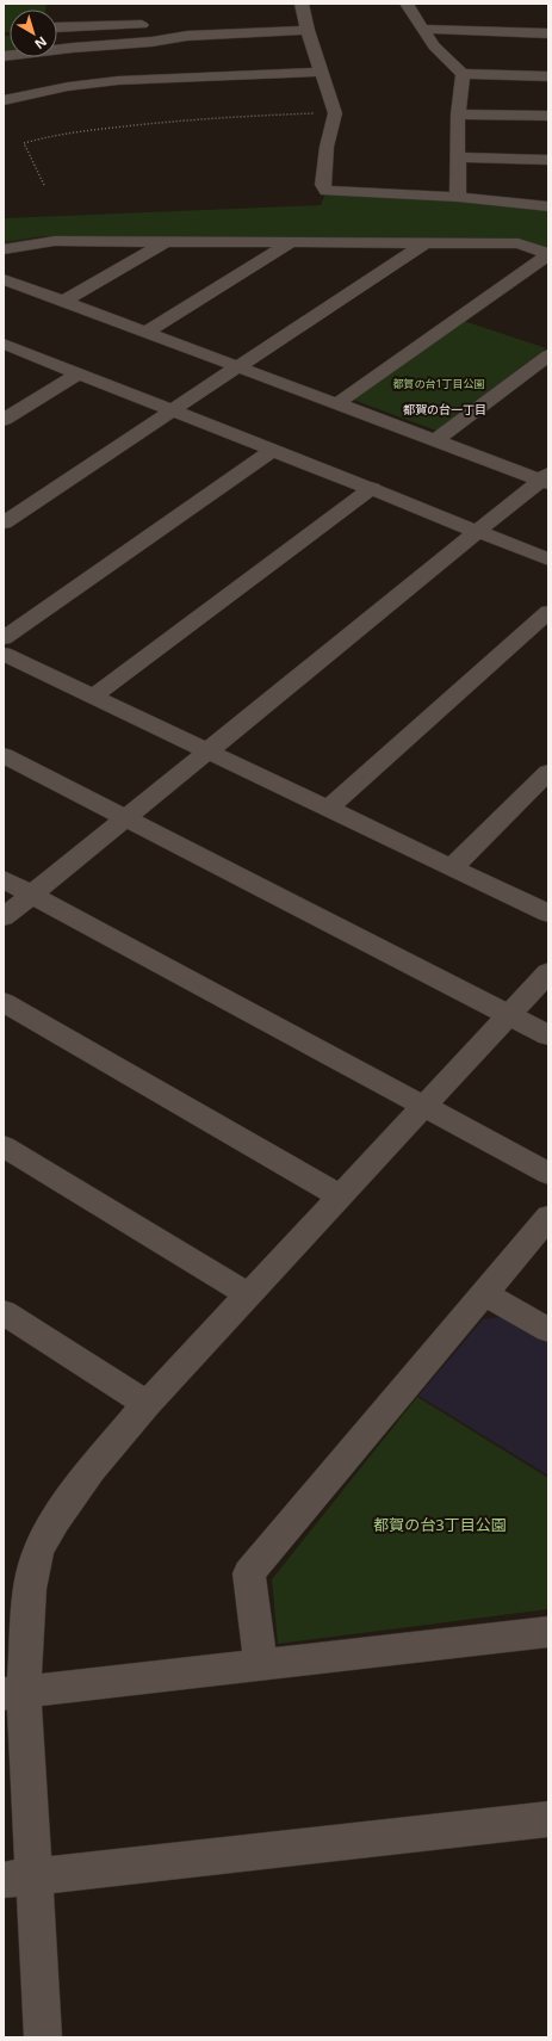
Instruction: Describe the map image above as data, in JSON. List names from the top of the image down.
{
  "districts": ["都賀の台一丁目"],
  "parks": ["都賀の台1丁目公園", "都賀の台3丁目公園"],
  "north": "bottom right"
}
